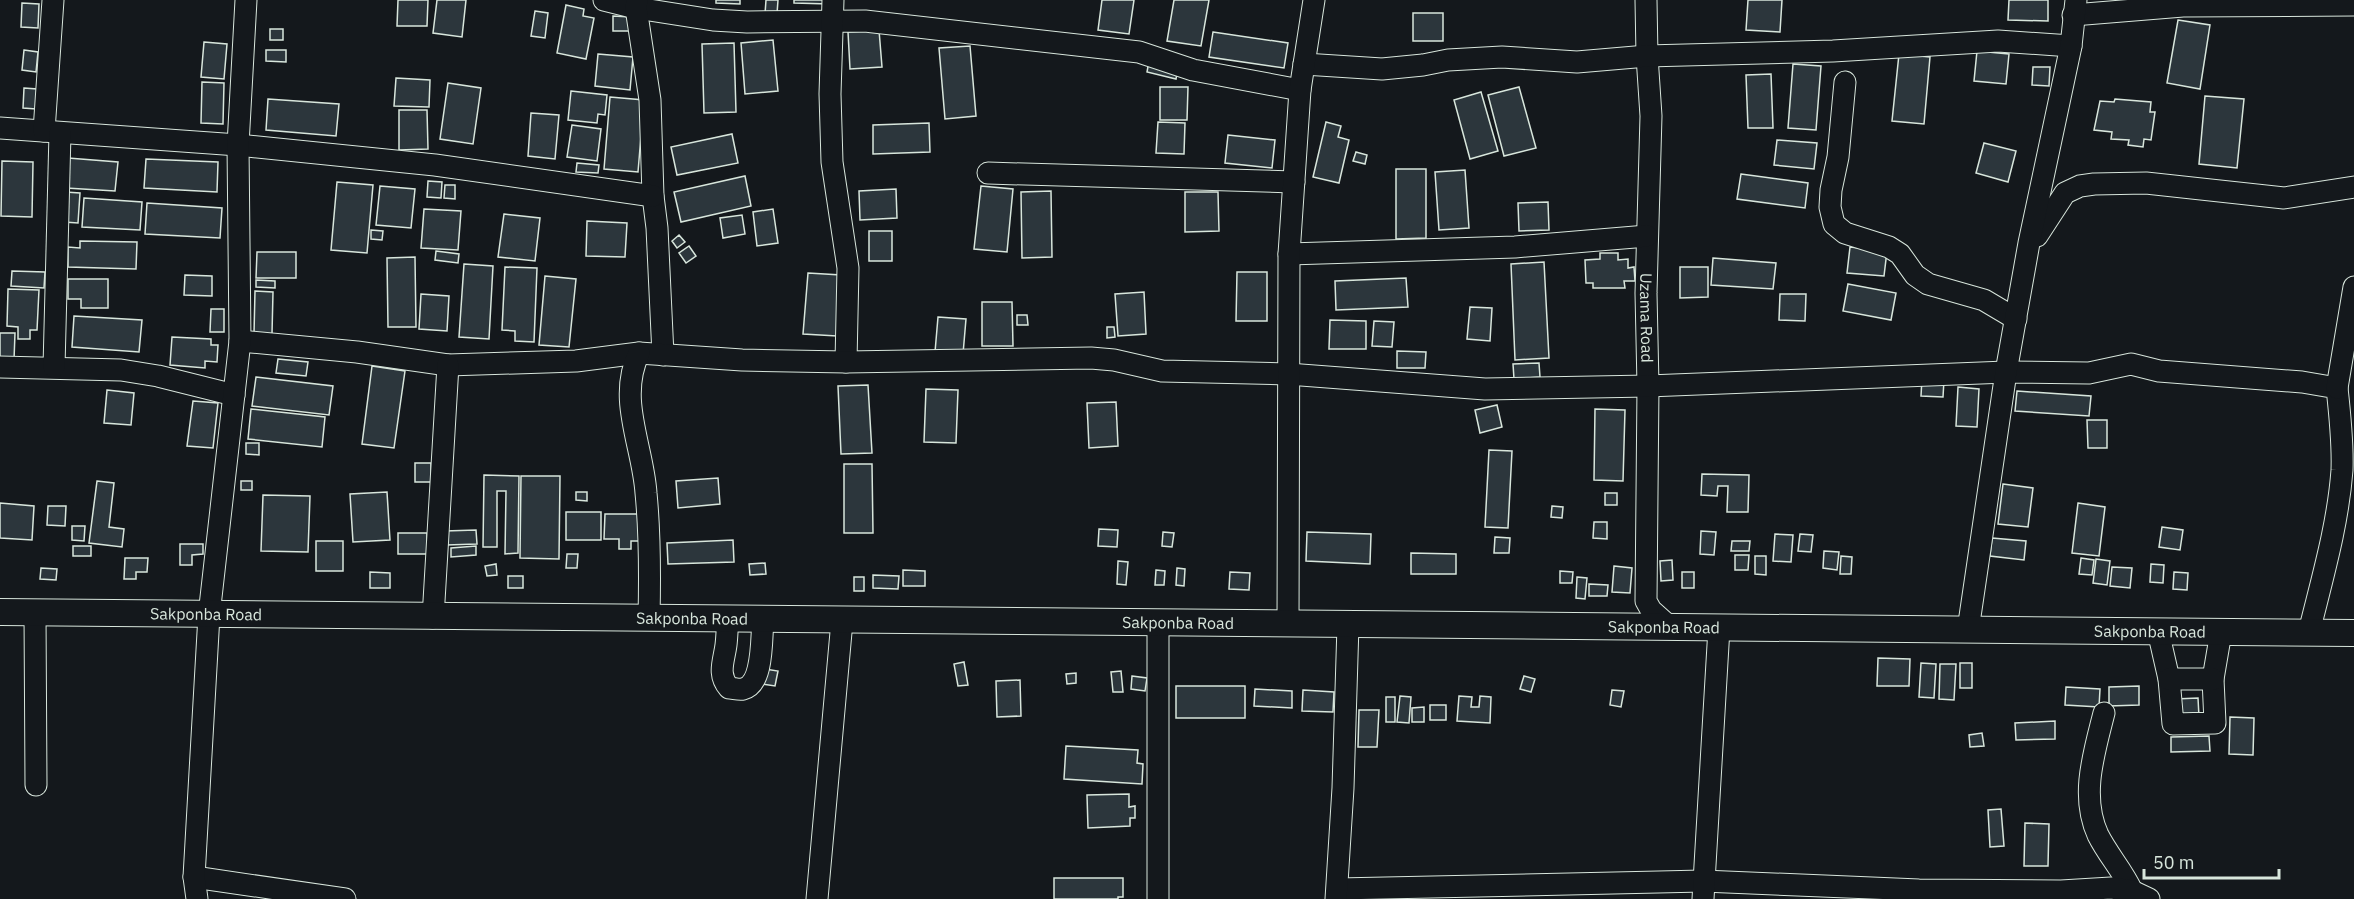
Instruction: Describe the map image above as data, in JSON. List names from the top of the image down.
{
  "streets": {
    "main road": ["Sakponba Road"],
    "street": ["Uzama Road"]
  },
  "crossings": [
    ["Uzama Road", "Sakponba Road"]
  ],
  "scale_bar": "50 m"
}
